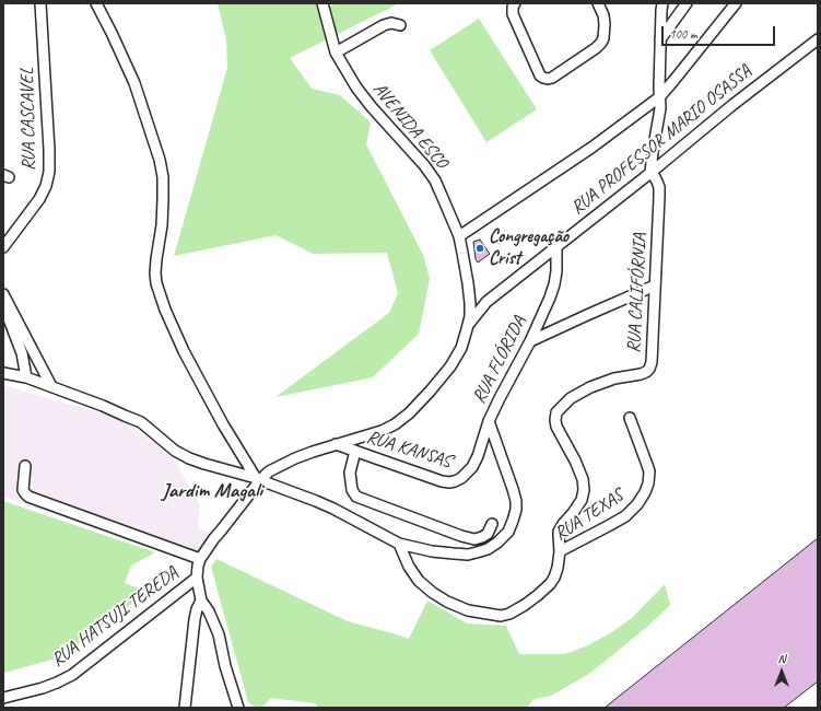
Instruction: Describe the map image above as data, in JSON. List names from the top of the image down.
{
  "streets": {
    "street": [
      "RUA CASCAVEL",
      "AVENIDA ESCO",
      "RUA PROFESSOR MARIO OSASSA",
      "RUA CALIFÓRNIA",
      "RUA FLÓRIDA",
      "RUA KANSAS",
      "RUA TEXAS",
      "RUA HATSUJI TEREDA"
    ]
  },
  "crossings": [
    ["AVENIDA ESCO", "RUA PROFESSOR MARIO OSASSA"],
    ["RUA PROFESSOR MARIO OSASSA", "RUA CALIFÓRNIA"],
    ["RUA PROFESSOR MARIO OSASSA", "RUA FLÓRIDA"],
    ["RUA CALIFÓRNIA", "RUA TEXAS"],
    ["RUA FLÓRIDA", "RUA KANSAS"],
    ["RUA FLÓRIDA", "RUA TEXAS"]
  ],
  "districts": ["Jardim Magali"],
  "places": ["Congregação Crist"],
  "scale_bar": "100 m",
  "north": "top"
}
